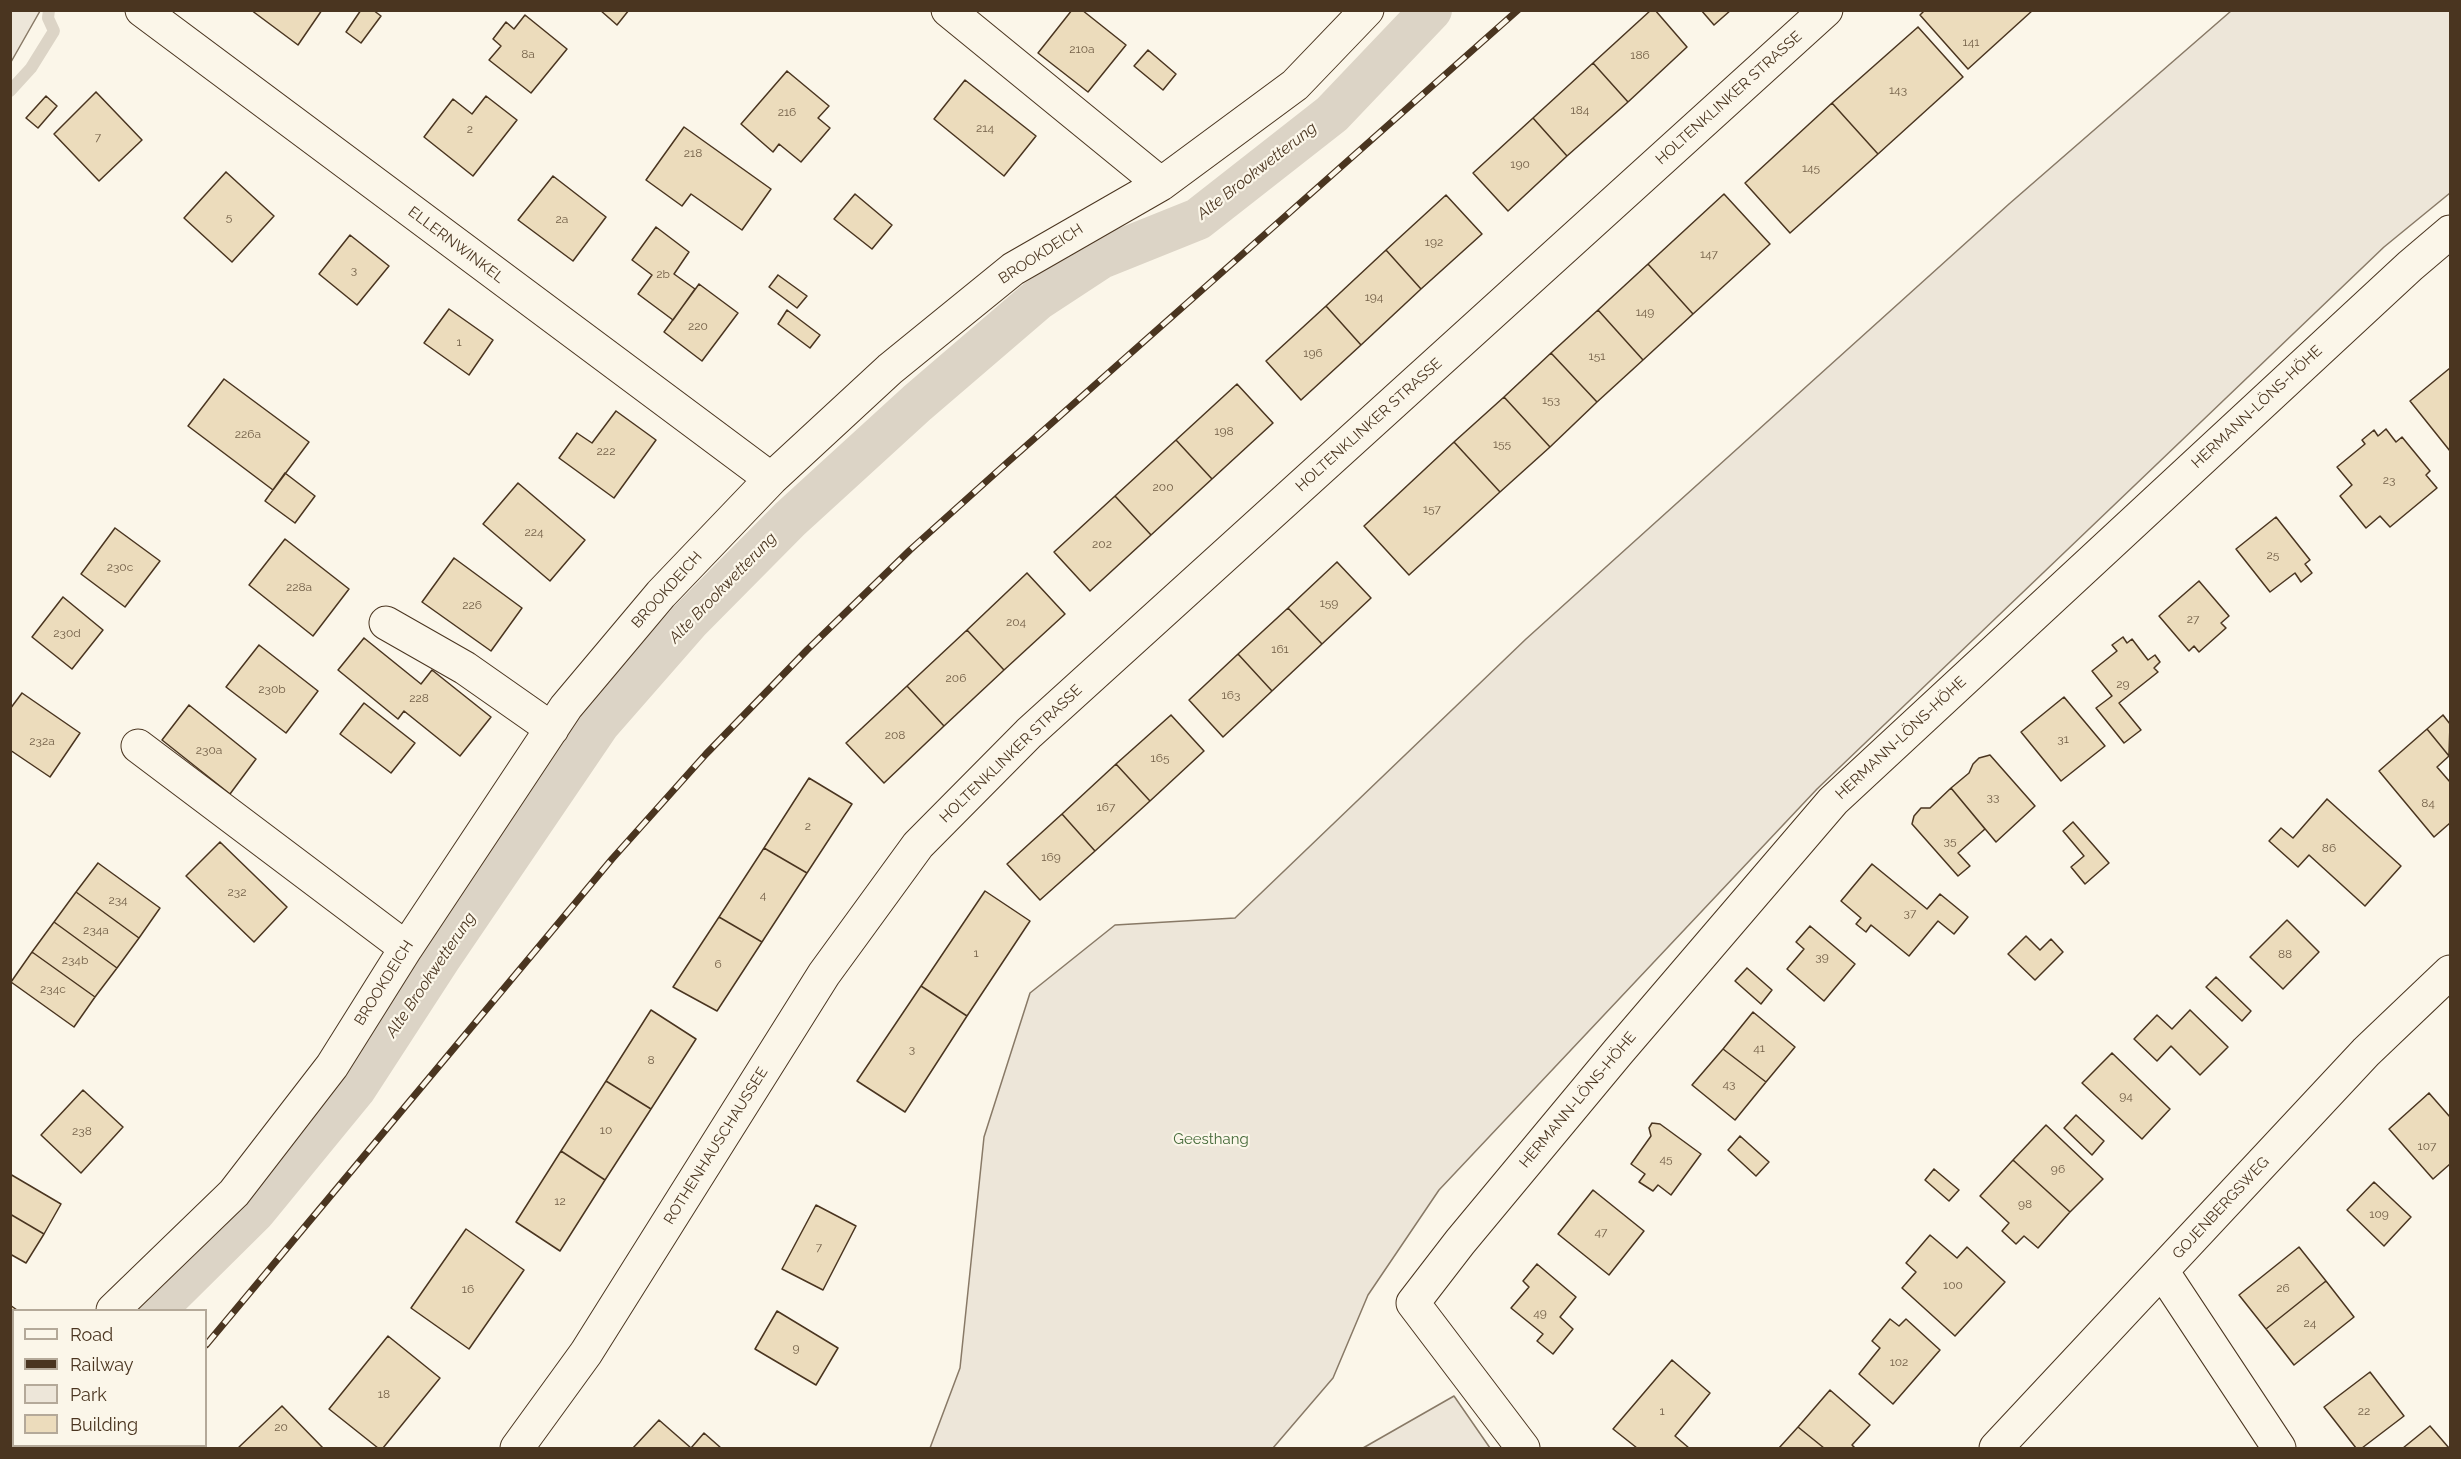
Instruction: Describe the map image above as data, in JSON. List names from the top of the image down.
{
  "streets": {
    "street": [
      "HOLTENKLINKER STRASSE",
      "ELLERNWINKEL",
      "BROOKDEICH",
      "HERMANN-LÖNS-HÖHE",
      "ROTHENHAUSCHAUSSEE",
      "GOJENBERGSWEG"
    ]
  },
  "crossings": [
    ["HOLTENKLINKER STRASSE", "ROTHENHAUSCHAUSSEE"],
    ["ELLERNWINKEL", "BROOKDEICH"]
  ],
  "water": ["Alte Brookwetterung"],
  "parks": ["Geesthang"],
  "house_numbers": [
    "141",
    "210a",
    "8a",
    "186",
    "143",
    "184",
    "216",
    "214",
    "2",
    "7",
    "218",
    "190",
    "145",
    "5",
    "2a",
    "192",
    "147",
    "3",
    "2b",
    "194",
    "149",
    "220",
    "1",
    "196",
    "151",
    "153",
    "198",
    "226a",
    "155",
    "222",
    "23",
    "200",
    "157",
    "224",
    "202",
    "25",
    "230c",
    "228a",
    "159",
    "226",
    "27",
    "204",
    "230d",
    "161",
    "206",
    "29",
    "230b",
    "163",
    "228",
    "208",
    "31",
    "232a",
    "230a",
    "165",
    "33",
    "84",
    "167",
    "2",
    "35",
    "86",
    "169",
    "232",
    "4",
    "234",
    "37",
    "234a",
    "1",
    "88",
    "39",
    "234b",
    "6",
    "234c",
    "41",
    "3",
    "8",
    "43",
    "94",
    "10",
    "238",
    "107",
    "45",
    "96",
    "12",
    "98",
    "109",
    "47",
    "7",
    "100",
    "26",
    "16",
    "49",
    "24",
    "9",
    "102",
    "18",
    "1",
    "22",
    "20"
  ],
  "legend": [
    "Road",
    "Railway",
    "Park",
    "Building"
  ]
}
